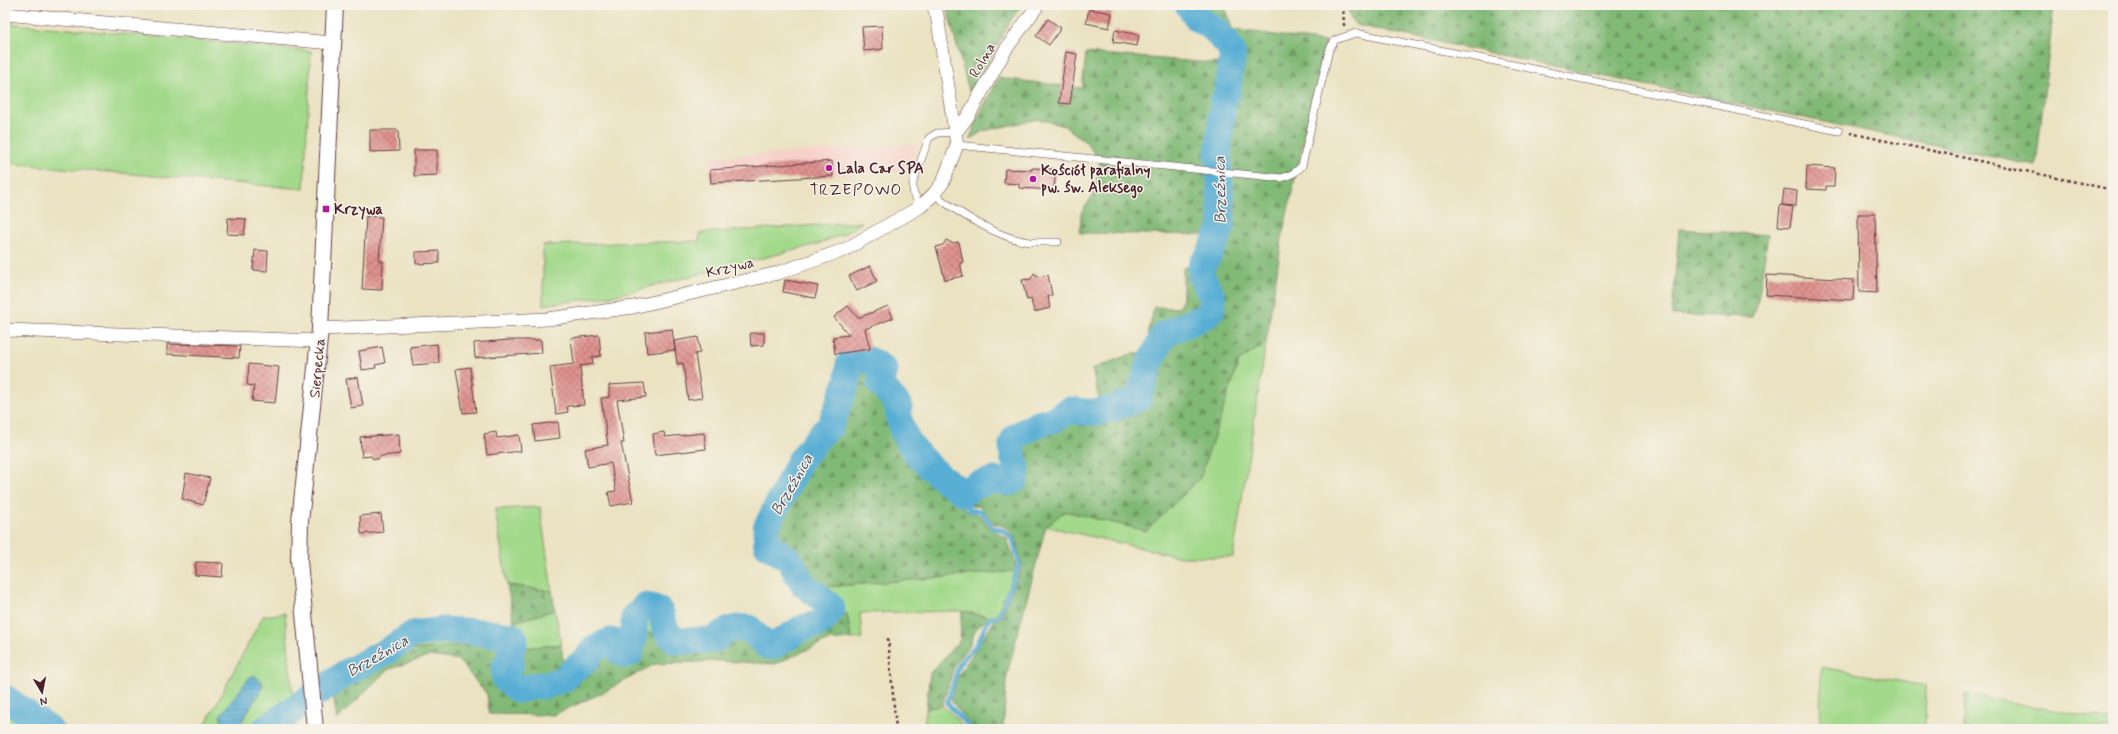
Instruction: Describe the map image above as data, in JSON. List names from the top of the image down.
{
  "streets": {
    "street": ["Rolna", "Krzywa", "Sierpecka"]
  },
  "crossings": [
    ["Rolna", "Krzywa"],
    ["Krzywa", "Sierpecka"]
  ],
  "districts": ["TRZEPOWO"],
  "water": ["Brzeźnica"],
  "places": {
    "other": ["Lala Car SPA", "Kościół parafialny pw. św. Aleksego"],
    "transit": ["Krzywa"]
  },
  "north": "bottom"
}
